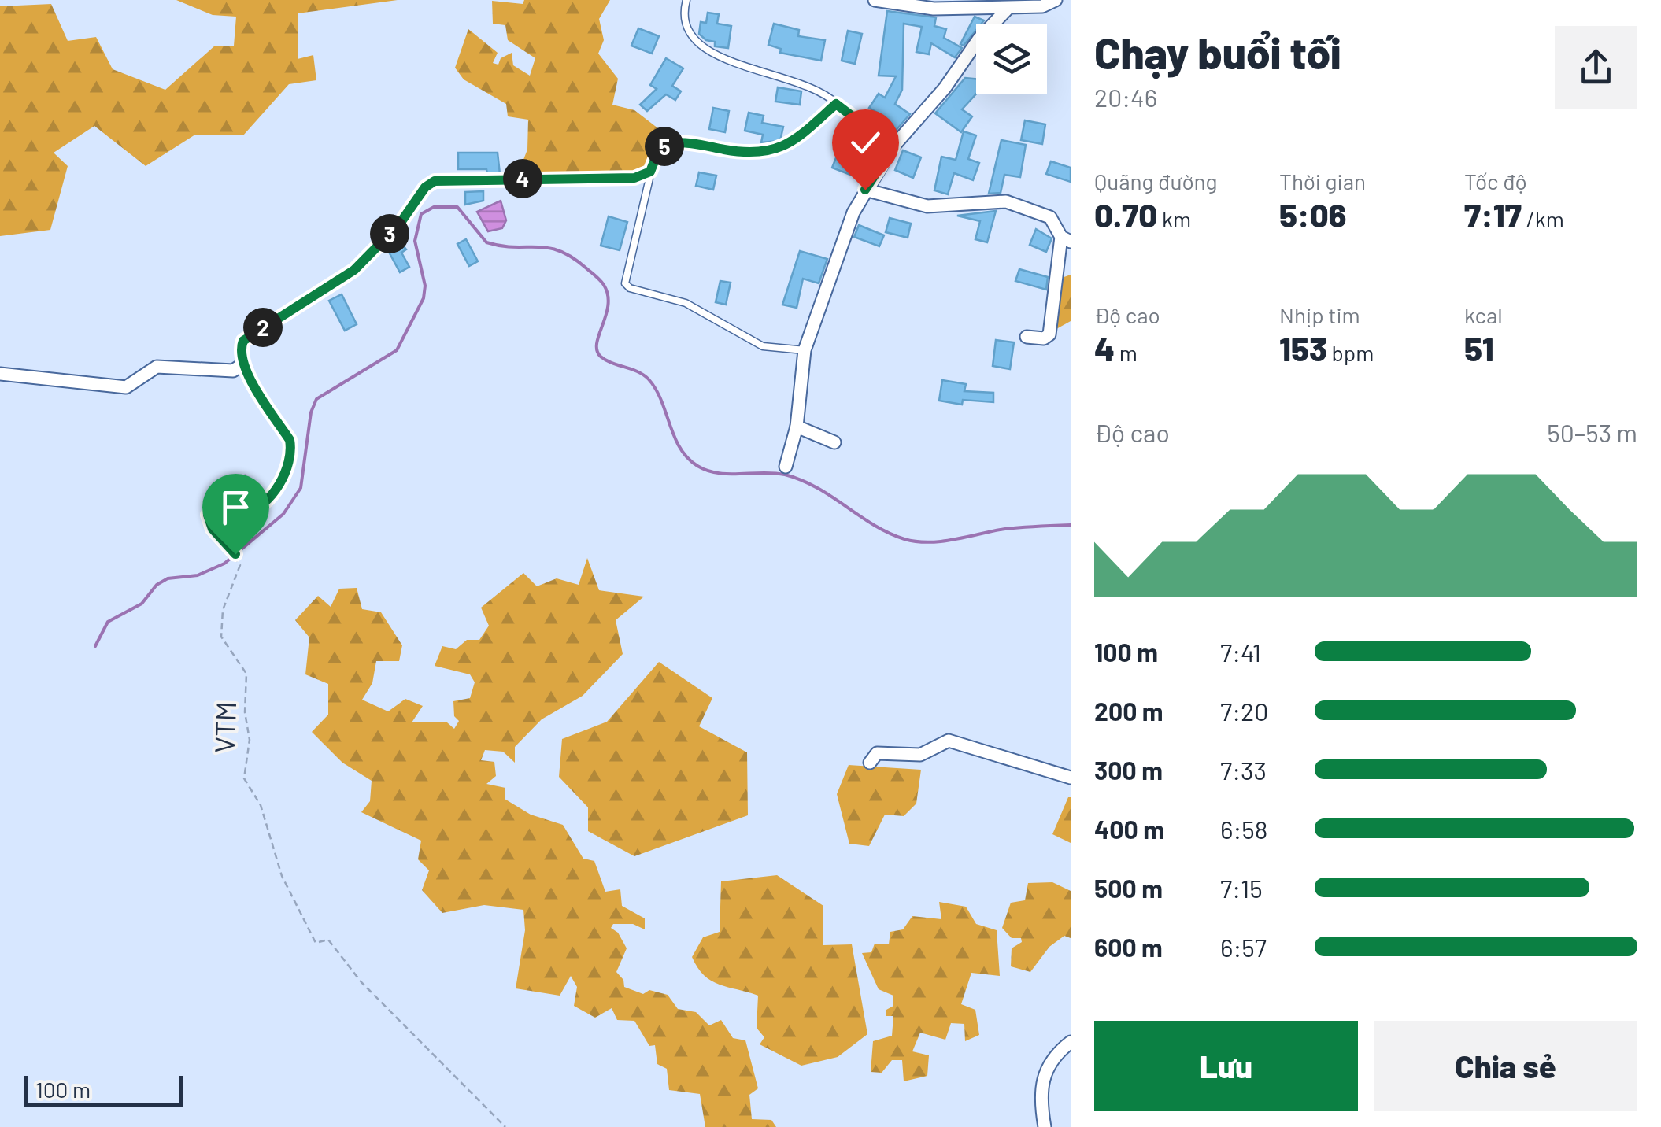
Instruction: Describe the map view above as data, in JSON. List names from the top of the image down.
{
  "streets": {
    "path": ["VTM"]
  },
  "scale_bar": "100 m",
  "page": {
    "heading": ["Chạy buổi tối", "20:46"],
    "pins": [
      "5",
      "4",
      "3",
      "2"
    ],
    "stats": [
      ["Quãng đường", "0.70 km"],
      ["Thời gian", "5:06"],
      ["Tốc độ", "7:17 /km"],
      ["Độ cao", "4 m"],
      ["Nhịp tim", "153 bpm"],
      ["kcal", "51"]
    ],
    "chart": ["Độ cao", "50–53 m"],
    "list": [
      {
        "name": "100 m",
        "note": "7:41"
      },
      {
        "name": "200 m",
        "note": "7:20"
      },
      {
        "name": "300 m",
        "note": "7:33"
      },
      {
        "name": "400 m",
        "note": "6:58"
      },
      {
        "name": "500 m",
        "note": "7:15"
      },
      {
        "name": "600 m",
        "note": "6:57"
      }
    ],
    "buttons": ["Lưu", "Chia sẻ"],
    "scale": "100 m"
  }
}
